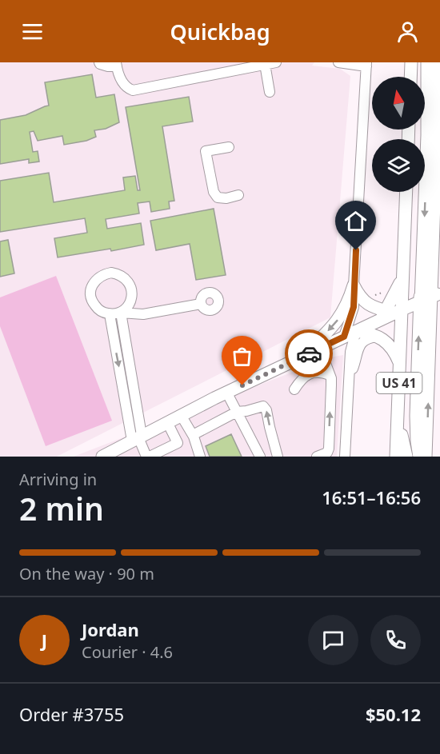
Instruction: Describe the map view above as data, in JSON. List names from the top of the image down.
{
  "streets": {
    "main road": ["US 41"]
  },
  "north": "top",
  "page": {
    "header": "Quickbag",
    "heading": ["2 min", "Arriving in", "16:51–16:56"],
    "panel": [
      "Jordan",
      "Courier · 4.6",
      "Order #3755",
      "$50.12"
    ],
    "bar": "On the way · 90 m",
    "round": "J"
  }
}
